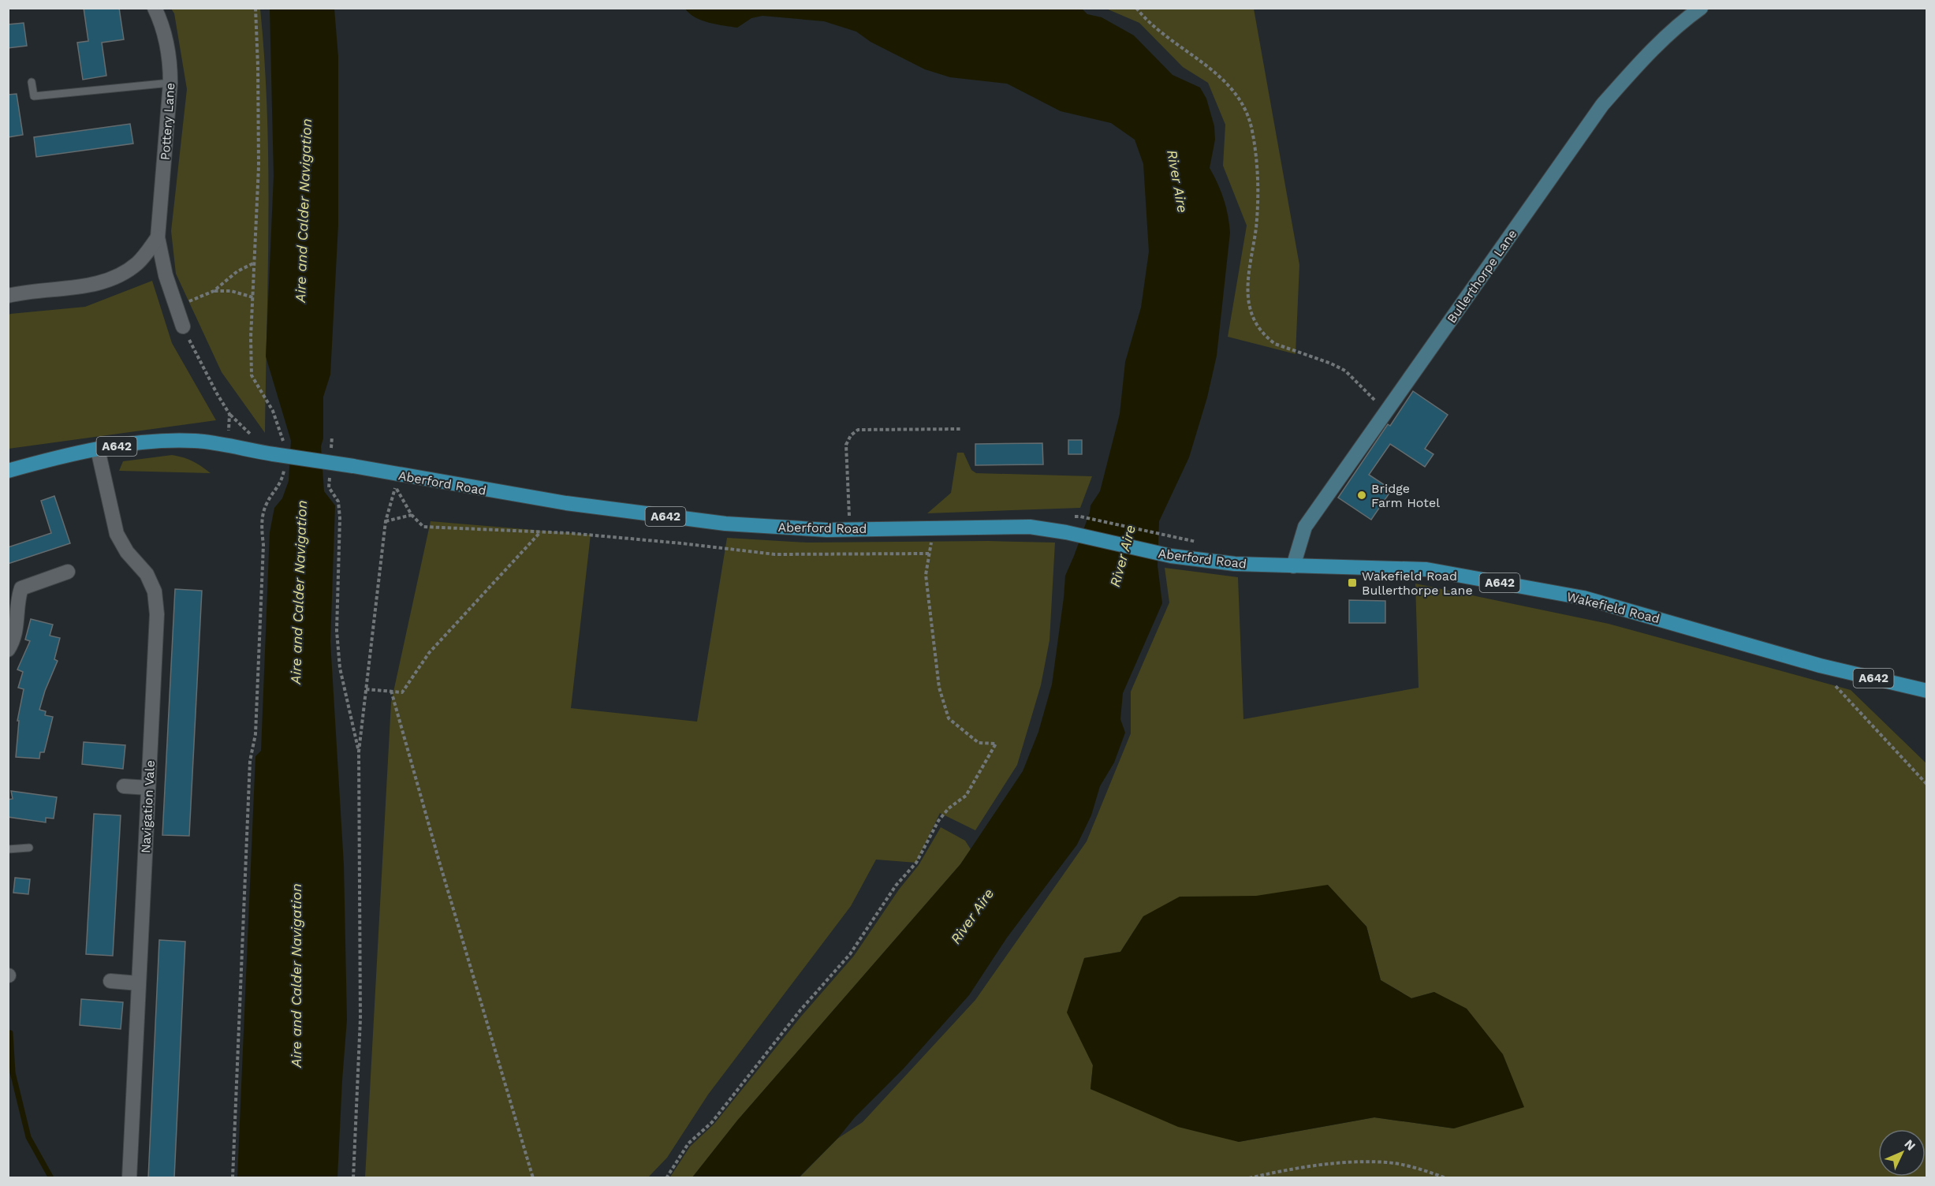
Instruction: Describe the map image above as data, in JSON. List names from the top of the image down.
{
  "streets": {
    "main road": ["A642", "Aberford Road", "Wakefield Road"],
    "street": ["Pottery Lane", "Bullerthorpe Lane", "Navigation Vale"]
  },
  "crossings": [
    ["Bullerthorpe Lane", "Aberford Road"],
    ["Bullerthorpe Lane", "Wakefield Road"],
    ["A642", "Aberford Road"],
    ["A642", "Navigation Vale"],
    ["Aberford Road", "Wakefield Road"],
    ["Aberford Road", "Navigation Vale"]
  ],
  "water": ["River Aire", "Aire and Calder Navigation"],
  "places": {
    "other": ["Bridge Farm Hotel"],
    "transit": ["Wakefield Road Bullerthorpe Lane"]
  },
  "north": "top right"
}
